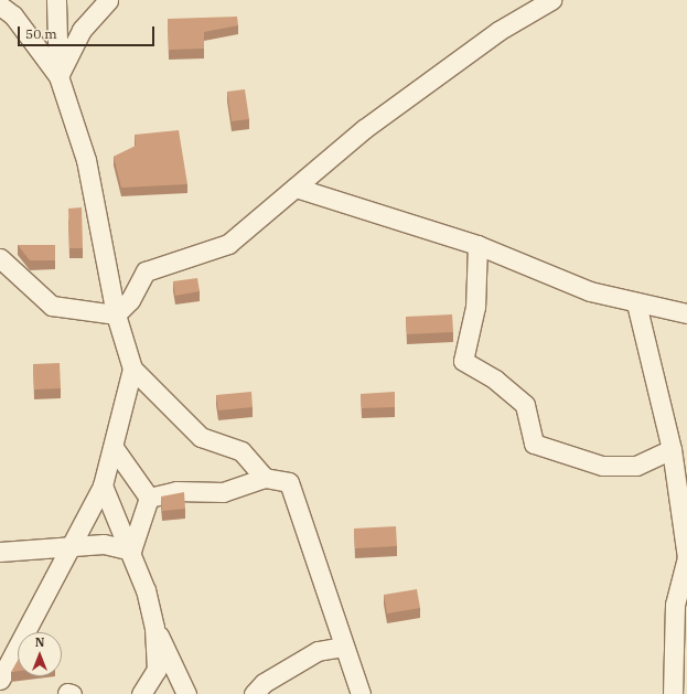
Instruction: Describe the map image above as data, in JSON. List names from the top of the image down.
{
  "scale_bar": "50 m",
  "north": "top"
}
